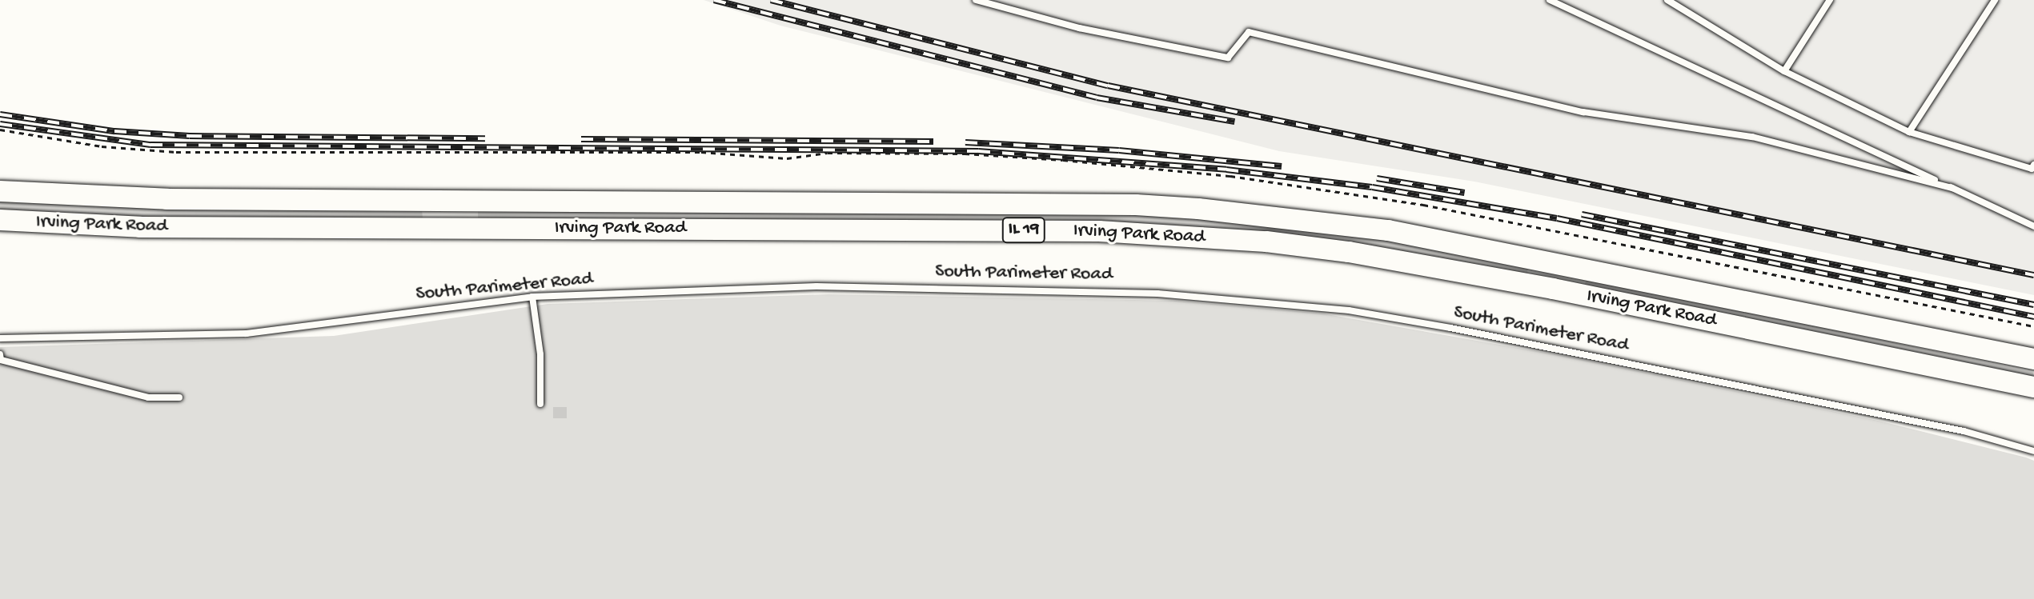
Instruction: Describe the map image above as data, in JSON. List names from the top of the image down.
{
  "streets": {
    "main road": ["Irving Park Road", "IL 19"],
    "lane": ["South Parimeter Road"]
  }
}
